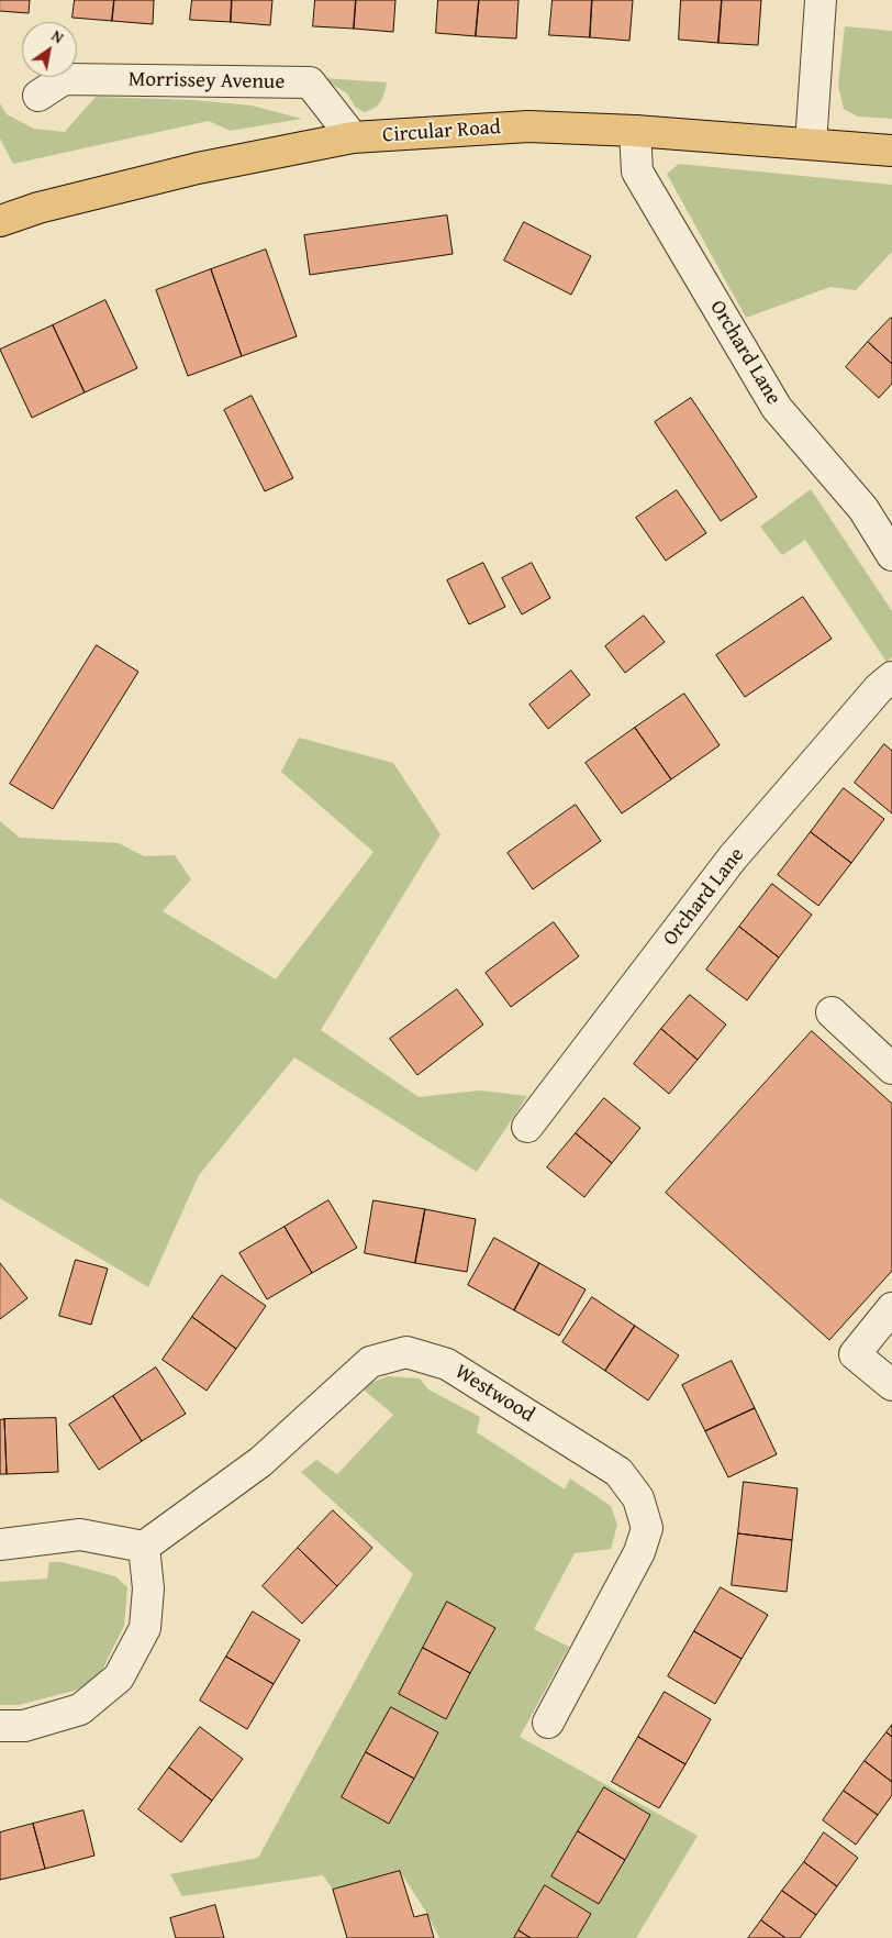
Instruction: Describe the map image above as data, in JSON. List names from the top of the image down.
{
  "streets": {
    "main road": ["Circular Road"],
    "street": ["Morrissey Avenue", "Orchard Lane", "Westwood"]
  },
  "crossings": [
    ["Morrissey Avenue", "Circular Road"],
    ["Circular Road", "Orchard Lane"]
  ],
  "north": "top right"
}
